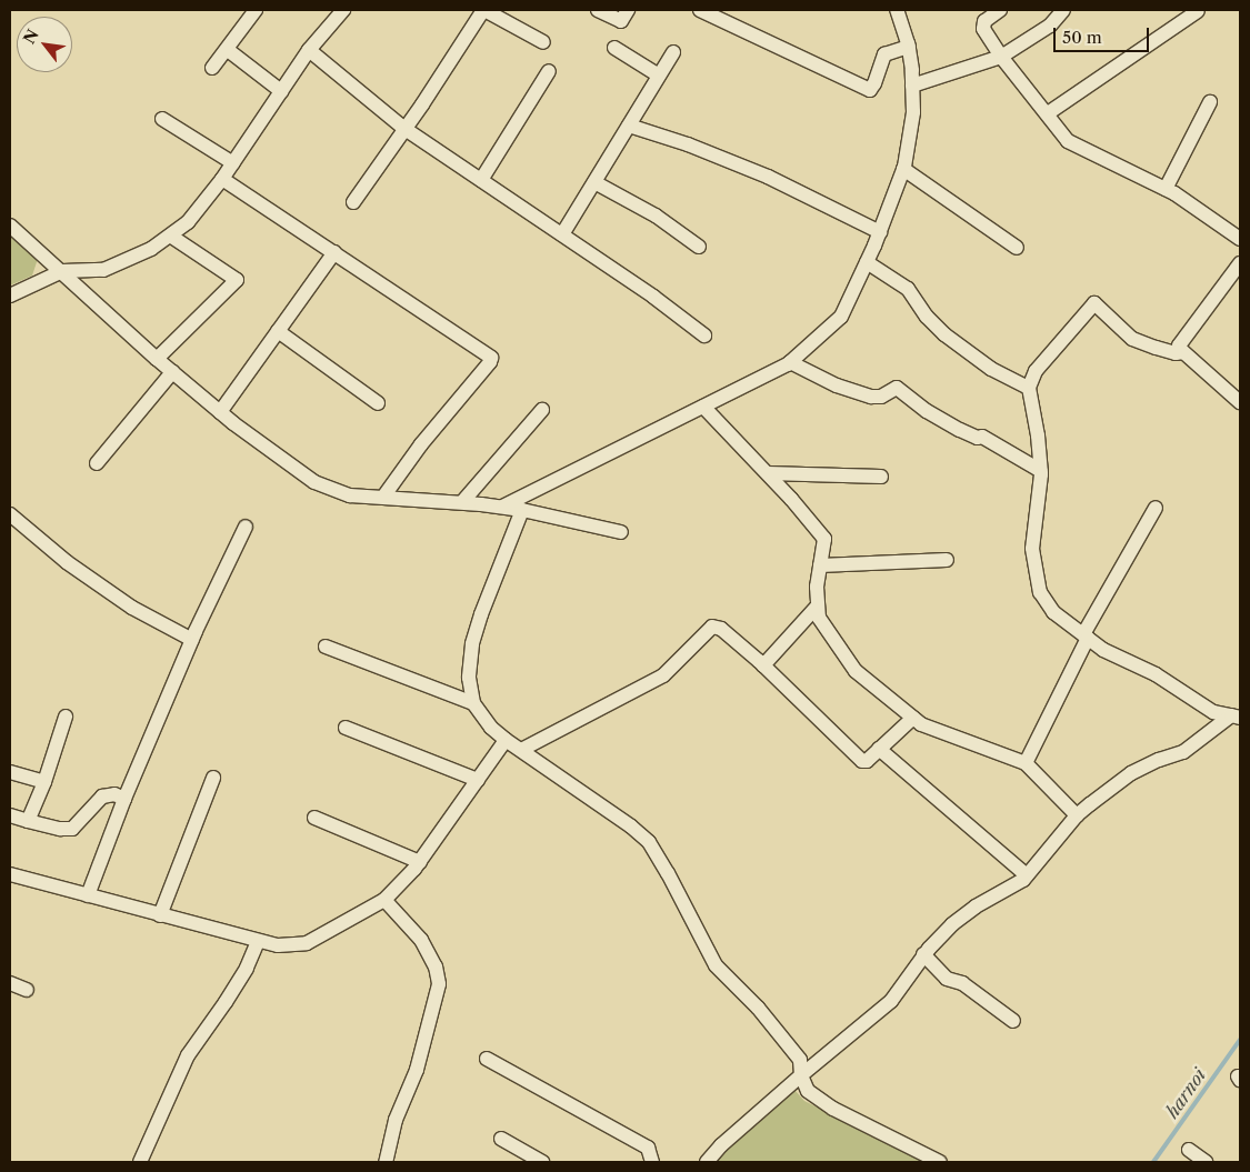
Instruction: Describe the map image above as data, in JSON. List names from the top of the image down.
{
  "water": ["harnoi"],
  "scale_bar": "50 m",
  "north": "top left"
}
